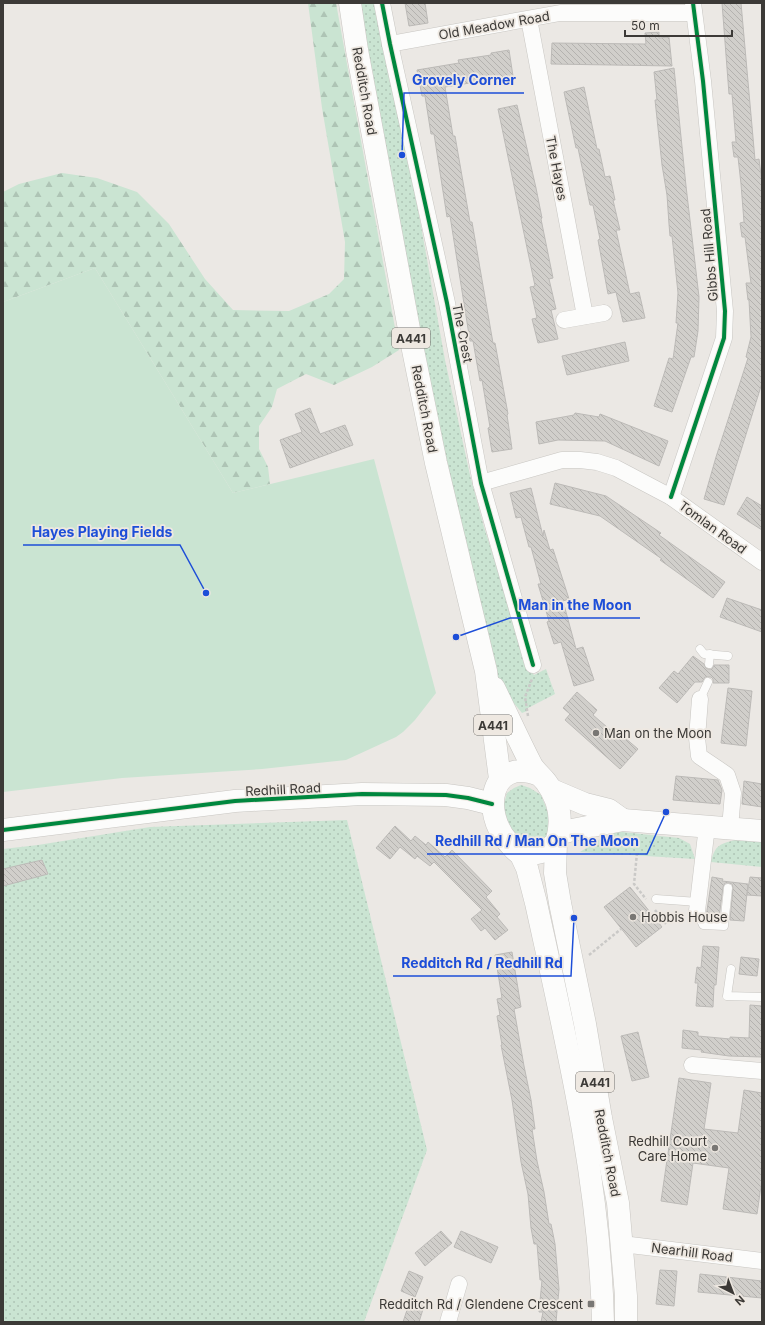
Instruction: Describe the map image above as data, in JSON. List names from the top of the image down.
{
  "streets": {
    "main road": ["Redditch Road", "A441", "Redhill Road"],
    "street": [
      "Old Meadow Road",
      "The Hayes",
      "Gibbs Hill Road",
      "The Crest",
      "Tomlan Road",
      "Nearhill Road"
    ]
  },
  "crossings": [
    ["Old Meadow Road", "The Hayes"],
    ["Old Meadow Road", "Gibbs Hill Road"],
    ["Old Meadow Road", "The Crest"],
    ["Redditch Road", "A441"],
    ["Redditch Road", "Redhill Road"],
    ["Redditch Road", "Nearhill Road"],
    ["Gibbs Hill Road", "Tomlan Road"],
    ["The Crest", "Tomlan Road"],
    ["A441", "Redhill Road"]
  ],
  "places": {
    "other": [
      "Grovely Corner",
      "Hayes Playing Fields",
      "Man in the Moon",
      "Man on the Moon",
      "Redhill Rd / Man On The Moon",
      "Hobbis House",
      "Redditch Rd / Redhill Rd",
      "Redhill Court Care Home"
    ],
    "transit": ["Redditch Rd / Glendene Crescent"]
  },
  "scale_bar": "50 m",
  "north": "bottom right"
}
